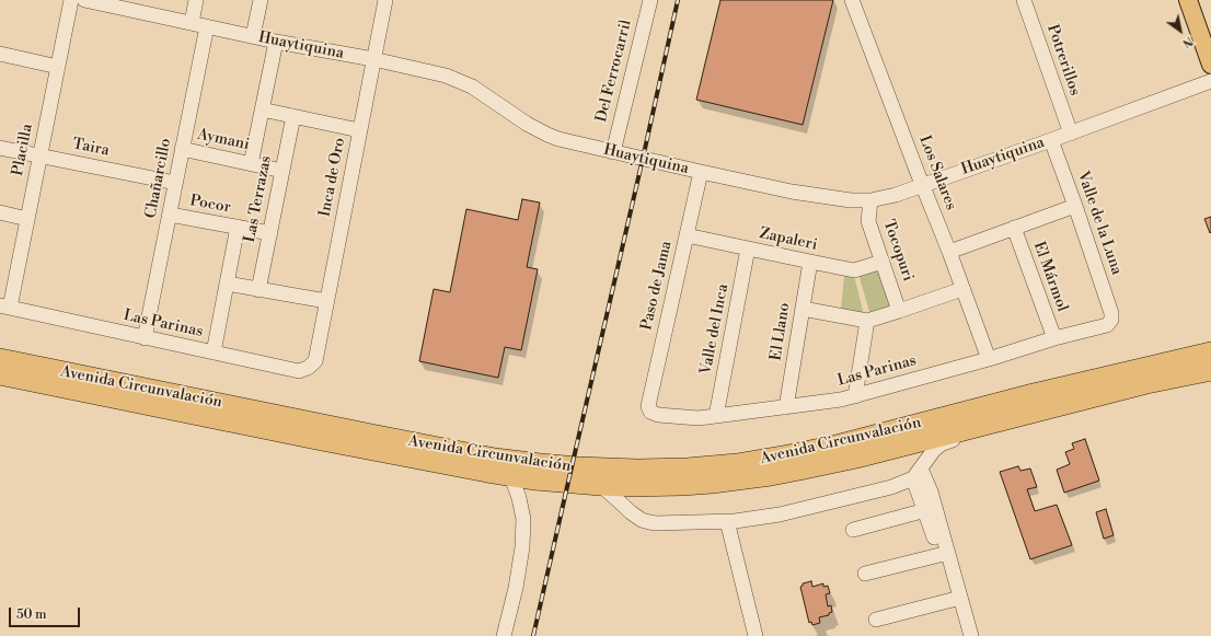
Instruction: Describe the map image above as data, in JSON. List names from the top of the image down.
{
  "streets": {
    "highway": ["Avenida Circunvalación"],
    "street": [
      "Huaytiquina",
      "Potrerillos",
      "Del Ferrocarril",
      "Aymani",
      "Taira",
      "Placilla",
      "Los Salares",
      "Inca de Oro",
      "Chañarcillo",
      "Las Terrazas",
      "Pocor",
      "Valle de la Luna",
      "Zapaleri",
      "Tocopuri",
      "El Mármol",
      "Paso de Jama",
      "Las Parinas",
      "Valle del Inca",
      "El Llano"
    ]
  },
  "crossings": [
    ["Huaytiquina", "Potrerillos"],
    ["Huaytiquina", "Del Ferrocarril"],
    ["Huaytiquina", "Los Salares"],
    ["Huaytiquina", "Inca de Oro"],
    ["Huaytiquina", "Chañarcillo"],
    ["Huaytiquina", "Las Terrazas"],
    ["Huaytiquina", "Valle de la Luna"],
    ["Huaytiquina", "Tocopuri"],
    ["Huaytiquina", "Paso de Jama"],
    ["Aymani", "Chañarcillo"],
    ["Aymani", "Las Terrazas"],
    ["Taira", "Placilla"],
    ["Taira", "Chañarcillo"],
    ["Placilla", "Las Parinas"],
    ["Los Salares", "Las Parinas"],
    ["Inca de Oro", "Las Parinas"],
    ["Chañarcillo", "Pocor"],
    ["Chañarcillo", "Las Parinas"],
    ["Las Terrazas", "Pocor"],
    ["Las Terrazas", "Las Parinas"],
    ["Valle de la Luna", "Las Parinas"],
    ["Zapaleri", "Tocopuri"],
    ["Zapaleri", "Paso de Jama"],
    ["Zapaleri", "Valle del Inca"],
    ["Zapaleri", "El Llano"],
    ["El Mármol", "Las Parinas"],
    ["Paso de Jama", "Las Parinas"],
    ["Las Parinas", "Valle del Inca"],
    ["Las Parinas", "El Llano"]
  ],
  "scale_bar": "50 m",
  "north": "bottom right"
}
